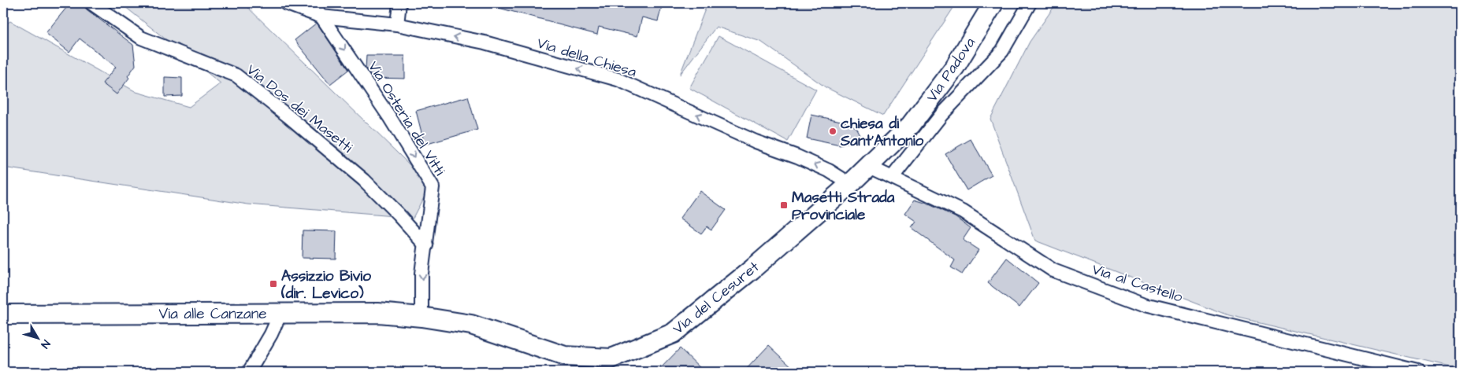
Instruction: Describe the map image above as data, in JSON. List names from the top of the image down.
{
  "streets": {
    "main road": ["Via Padova", "Via del Cesuret", "Via alle Canzane"],
    "street": [
      "Via della Chiesa",
      "Via Dos dei Masetti",
      "Via Osteria del Vitti",
      "Via al Castello"
    ]
  },
  "crossings": [
    ["Via della Chiesa", "Via Padova"],
    ["Via della Chiesa", "Via Osteria del Vitti"],
    ["Via della Chiesa", "Via del Cesuret"],
    ["Via Padova", "Via al Castello"],
    ["Via Padova", "Via del Cesuret"],
    ["Via Dos dei Masetti", "Via Osteria del Vitti"],
    ["Via Osteria del Vitti", "Via del Cesuret"],
    ["Via Osteria del Vitti", "Via alle Canzane"],
    ["Via del Cesuret", "Via alle Canzane"]
  ],
  "one_way": ["Via della Chiesa", "Via Osteria del Vitti"],
  "places": {
    "other": ["chiesa di Sant'Antonio"],
    "transit": ["Masetti Strada Provinciale", "Assizzio Bivio (dir. Levico)"]
  },
  "north": "bottom right"
}
